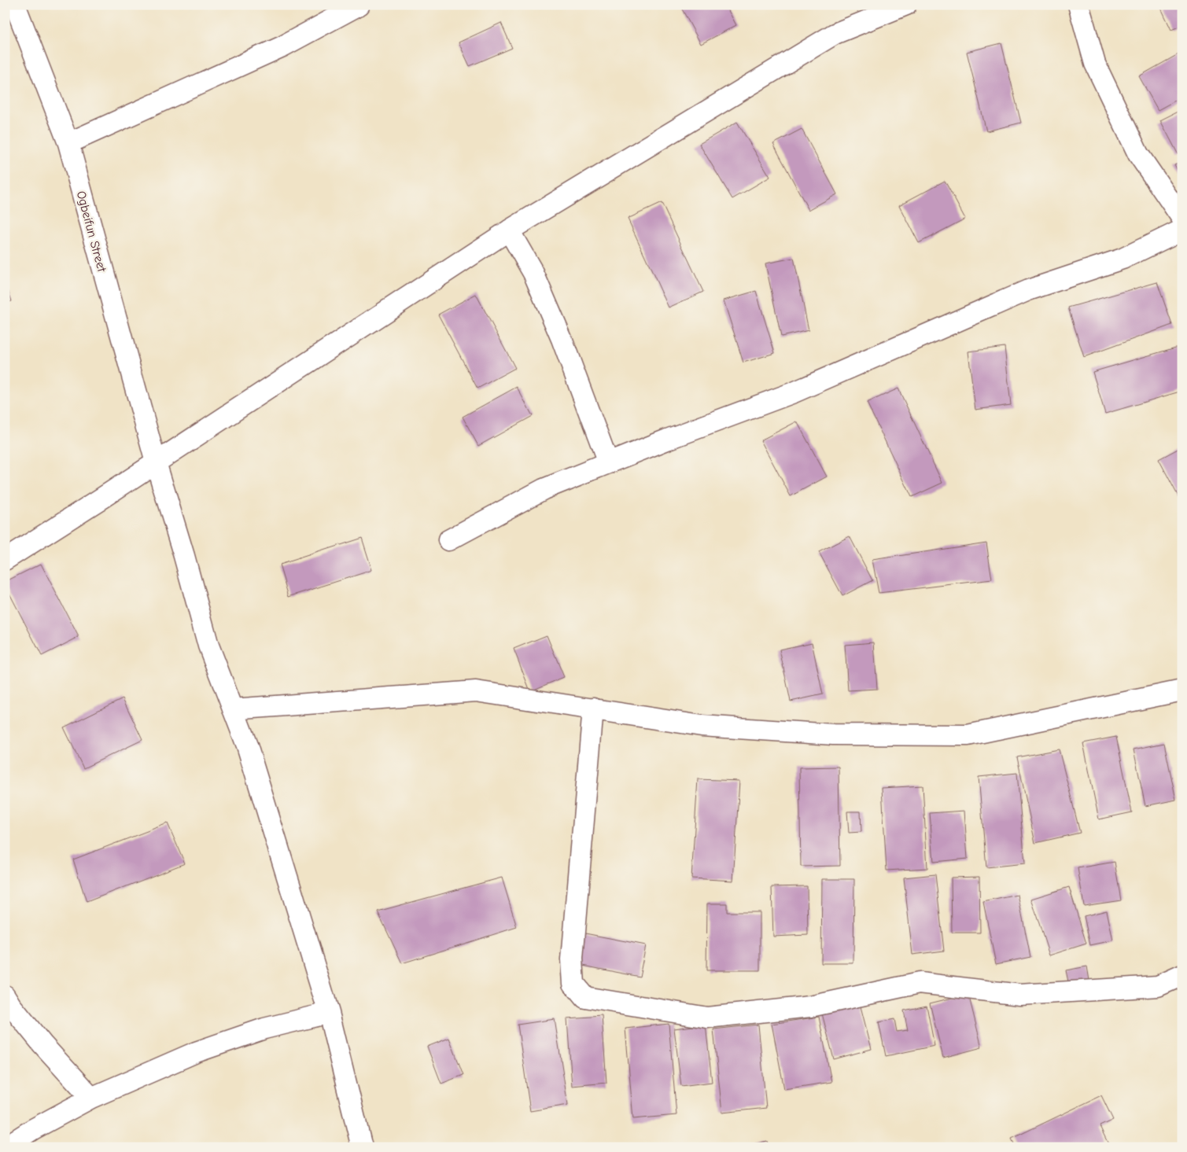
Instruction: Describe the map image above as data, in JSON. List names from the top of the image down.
{
  "streets": {
    "street": ["Ogbeifun Street"]
  }
}
